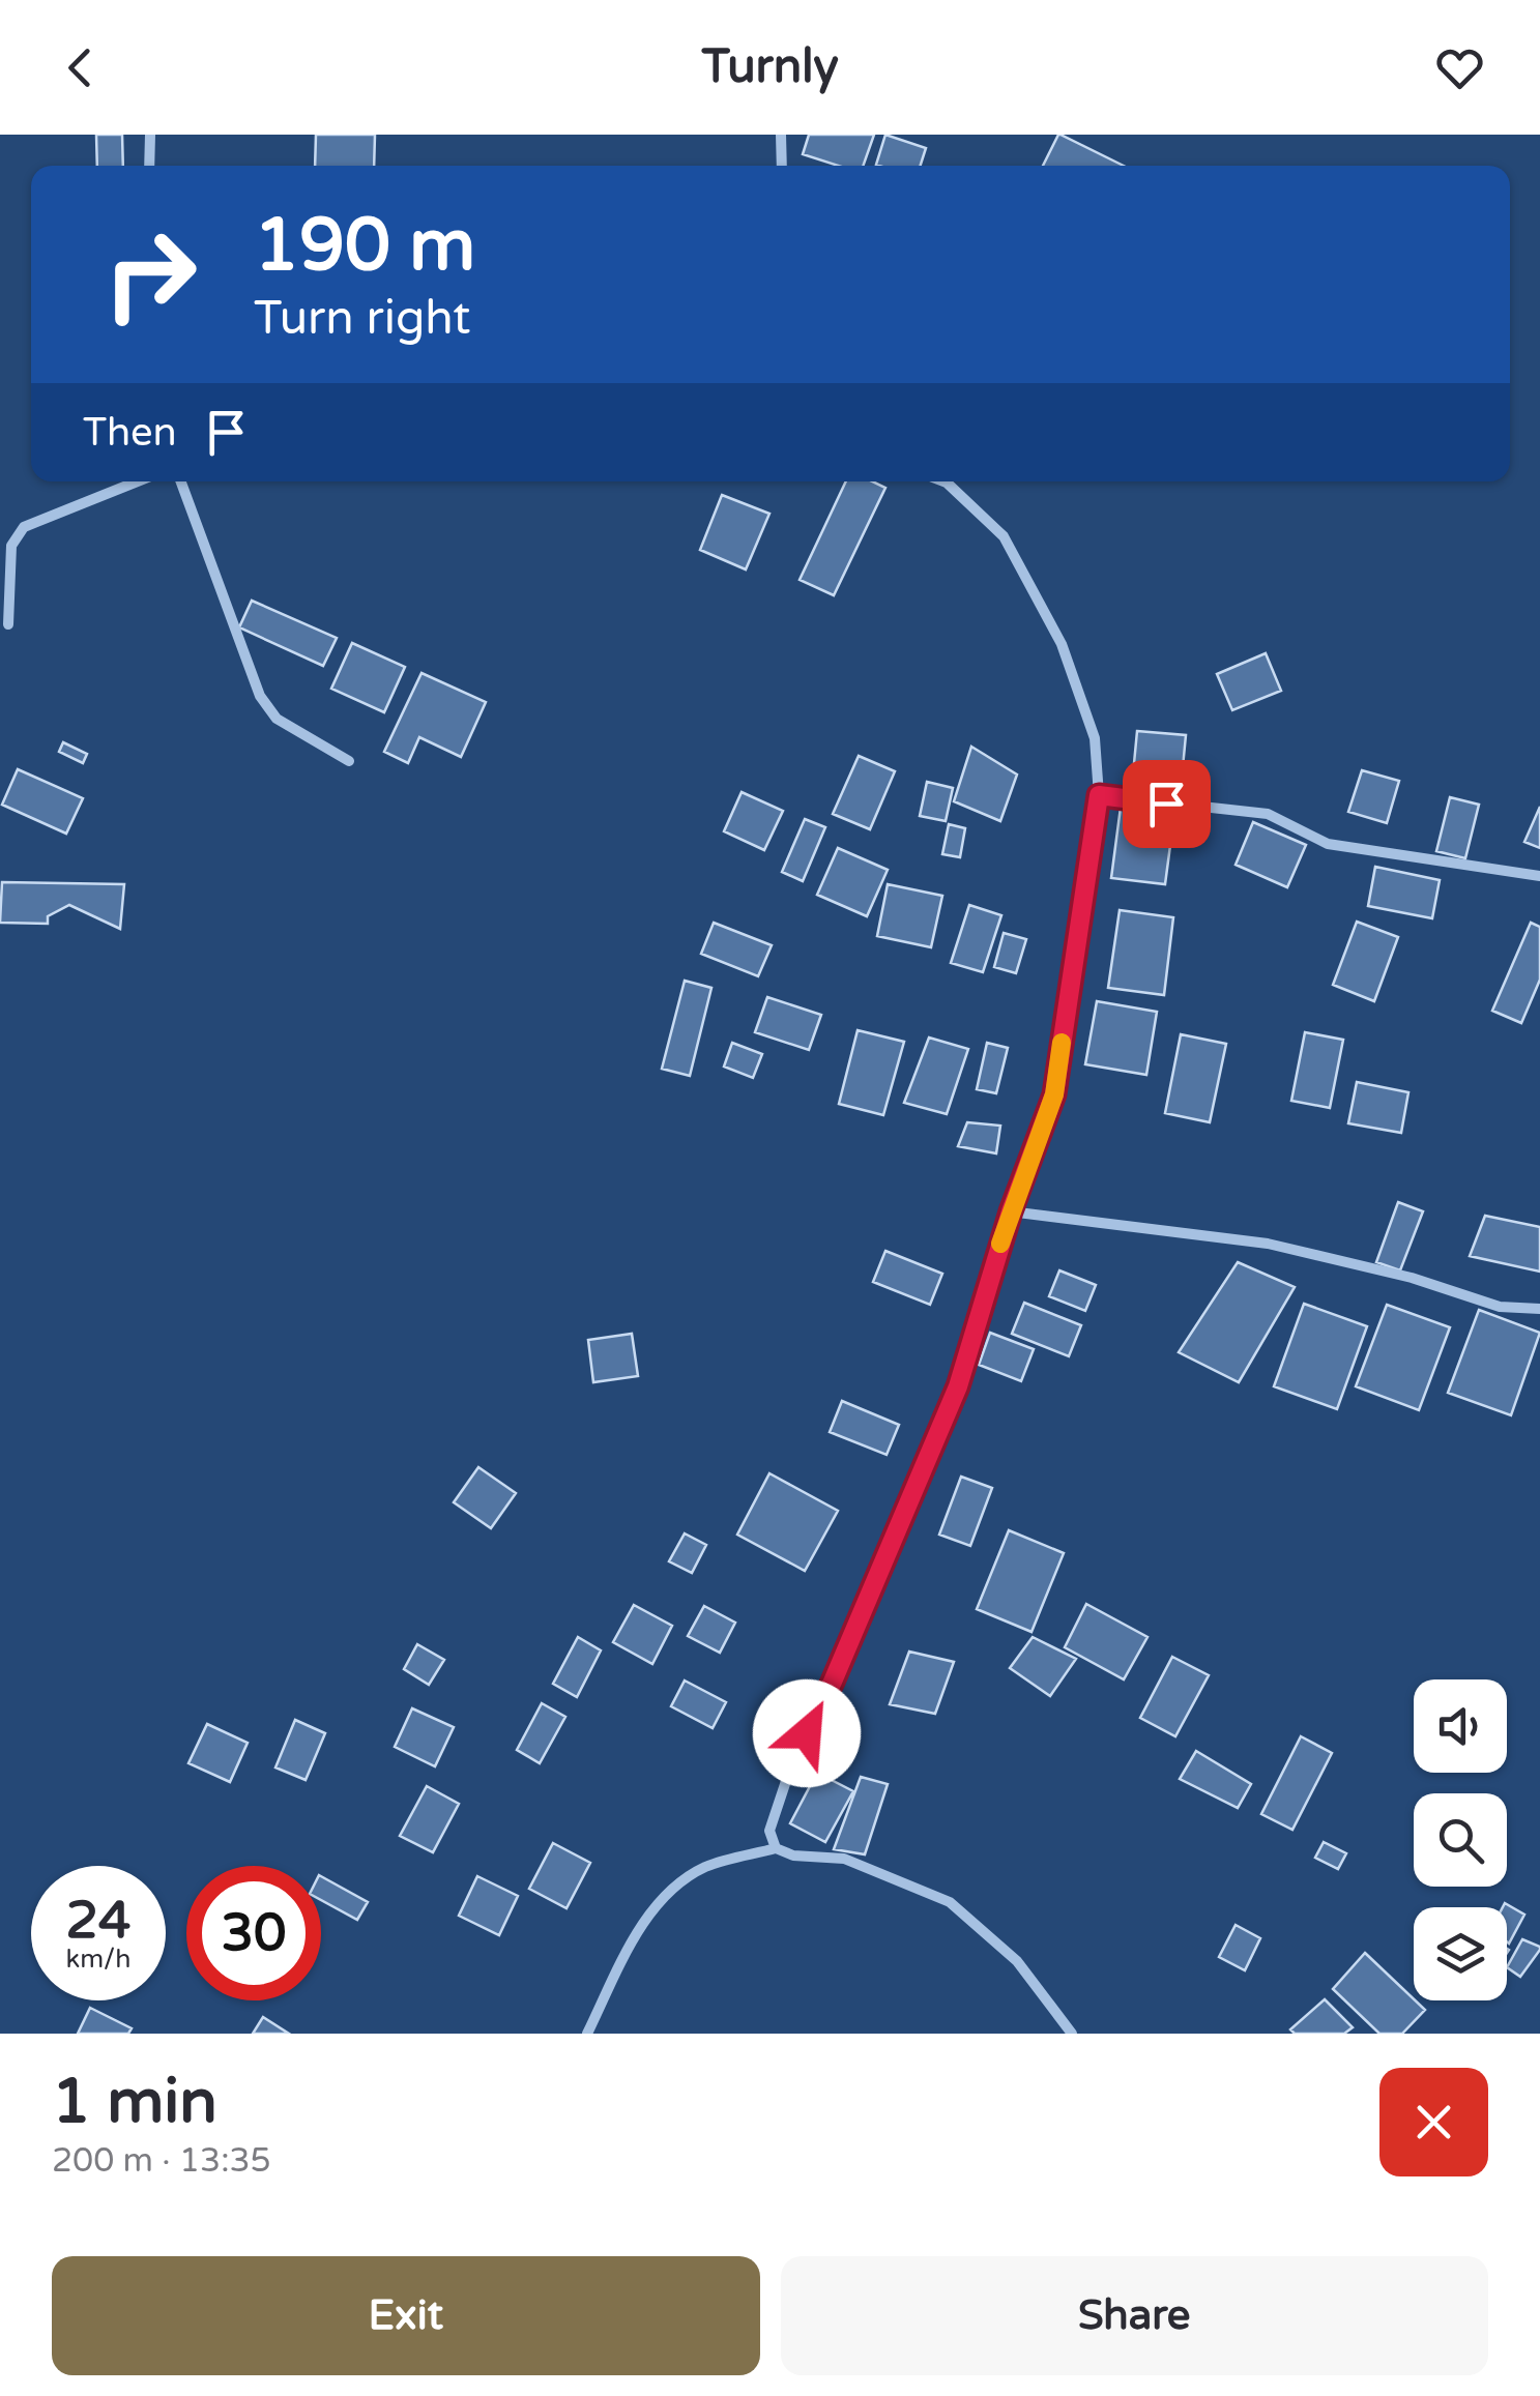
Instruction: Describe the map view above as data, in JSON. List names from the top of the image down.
{
  "page": {
    "header": "Turnly",
    "turn": ["190 m", "Turn right"],
    "then": "Then",
    "speed": "24 km/h",
    "limit": "30",
    "heading": ["1 min", "200 m · 13:35"],
    "buttons": ["Exit", "Share"]
  }
}
